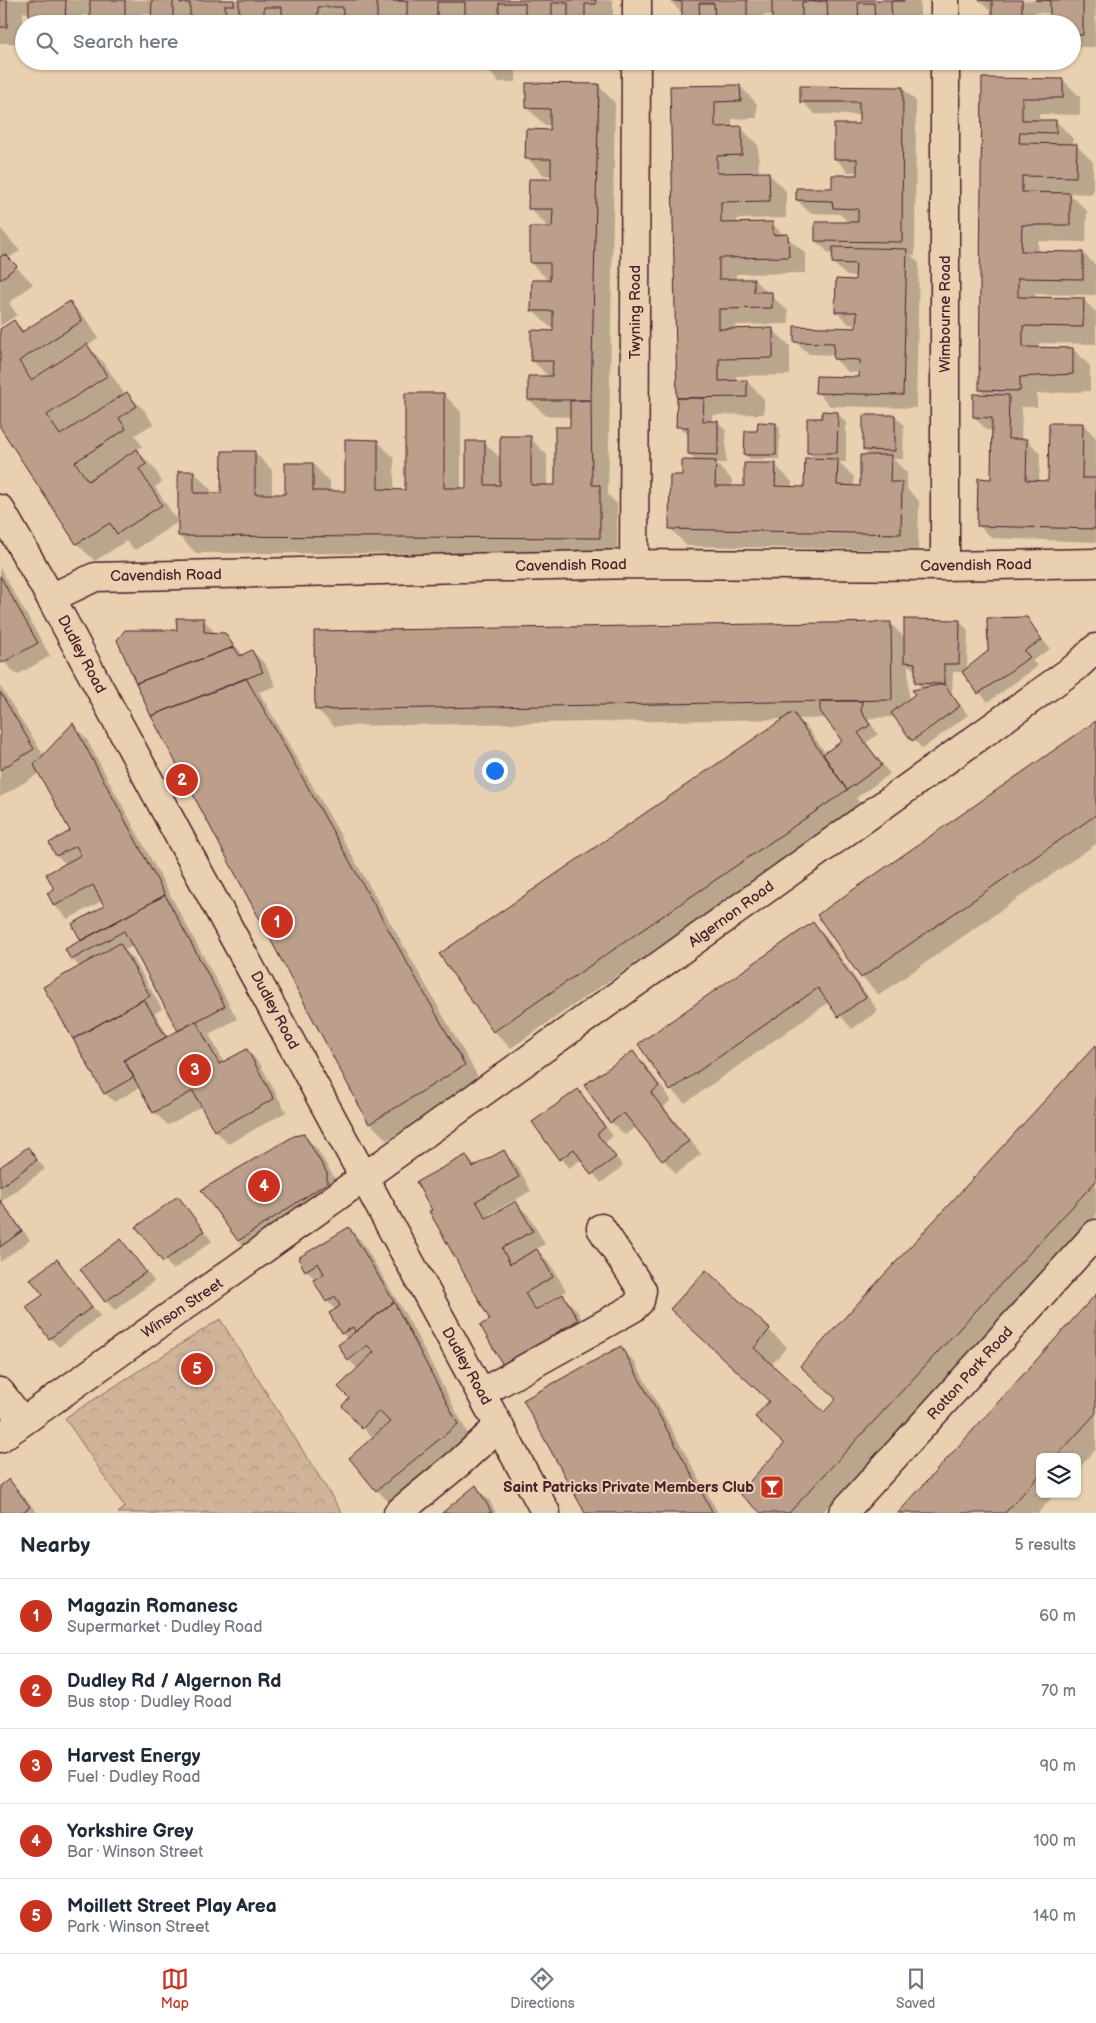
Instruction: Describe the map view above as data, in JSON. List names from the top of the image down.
{
  "streets": {
    "street": [
      "Twyning Road",
      "Wimbourne Road",
      "Cavendish Road",
      "Dudley Road",
      "Algernon Road",
      "Winson Street",
      "Rotton Park Road"
    ]
  },
  "crossings": [
    ["Twyning Road", "Cavendish Road"],
    ["Wimbourne Road", "Cavendish Road"],
    ["Cavendish Road", "Dudley Road"],
    ["Dudley Road", "Algernon Road"],
    ["Dudley Road", "Winson Street"],
    ["Algernon Road", "Winson Street"]
  ],
  "places": {
    "bar": ["Saint Patricks Private Members Club"]
  },
  "page": {
    "search": "Search here",
    "pins": [
      "2",
      "1",
      "3",
      "4",
      "5"
    ],
    "heading": ["Nearby", "5 results"],
    "list": [
      {
        "mark": "1",
        "name": "Magazin Romanesc",
        "note": "Supermarket · Dudley Road",
        "value": "60 m"
      },
      {
        "mark": "2",
        "name": "Dudley Rd / Algernon Rd",
        "note": "Bus stop · Dudley Road",
        "value": "70 m"
      },
      {
        "mark": "3",
        "name": "Harvest Energy",
        "note": "Fuel · Dudley Road",
        "value": "90 m"
      },
      {
        "mark": "4",
        "name": "Yorkshire Grey",
        "note": "Bar · Winson Street",
        "value": "100 m"
      },
      {
        "mark": "5",
        "name": "Moillett Street Play Area",
        "note": "Park · Winson Street",
        "value": "140 m"
      }
    ],
    "nav": ["Map", "Directions", "Saved"]
  }
}
